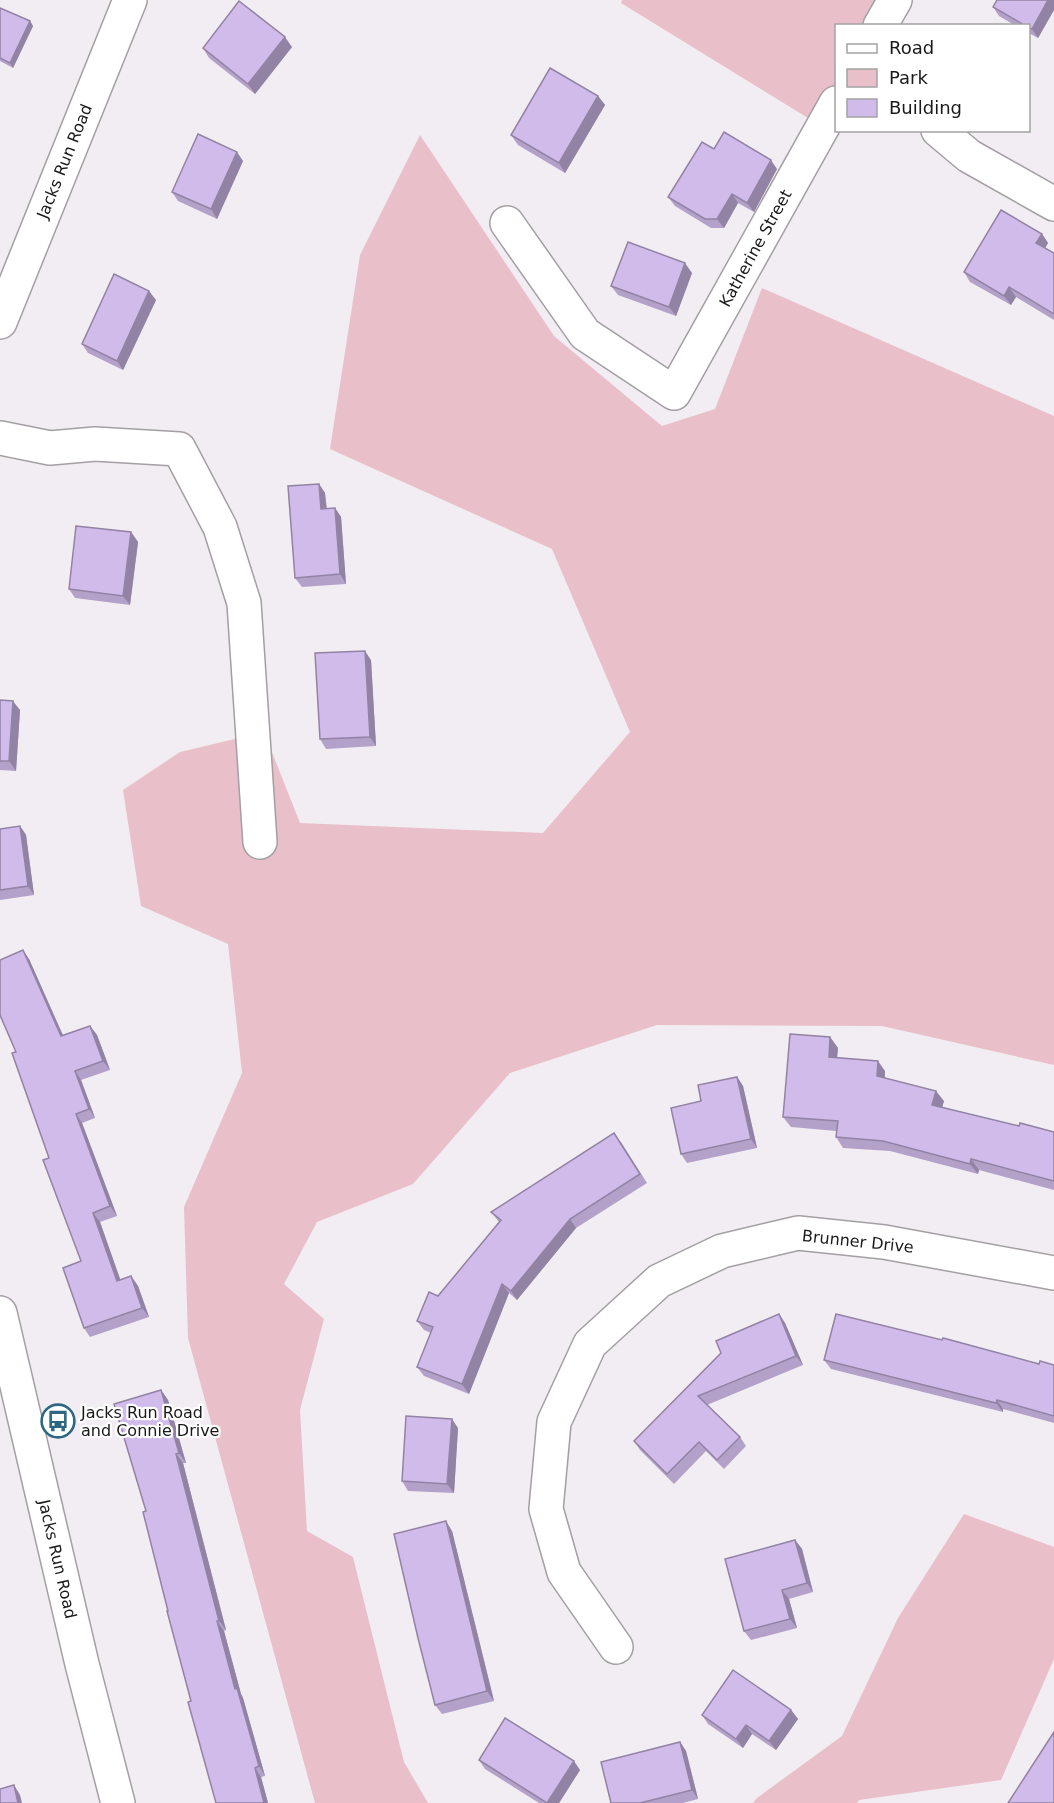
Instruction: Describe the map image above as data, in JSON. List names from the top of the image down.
{
  "streets": {
    "street": ["Jacks Run Road", "Katherine Street", "Brunner Drive"]
  },
  "places": {
    "bus stop": ["Jacks Run Road and Connie Drive"]
  },
  "legend": ["Road", "Park", "Building"]
}
